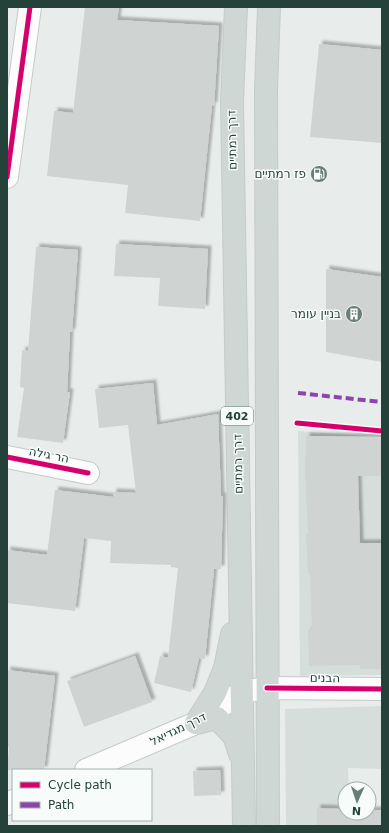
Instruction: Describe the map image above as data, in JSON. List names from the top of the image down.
{
  "streets": {
    "main road": ["דרך רמתיים", "402"],
    "street": ["הר גילה", "הבנים", "דרך מגדיאל"]
  },
  "crossings": [
    ["דרך רמתיים", "דרך מגדיאל"],
    ["402", "הבנים"],
    ["402", "דרך מגדיאל"],
    ["הבנים", "דרך מגדיאל"]
  ],
  "places": {
    "fuel station": ["פז רמתיים"],
    "building": ["בניין עומר"]
  },
  "legend": ["Cycle path", "Path"],
  "north": "bottom"
}
